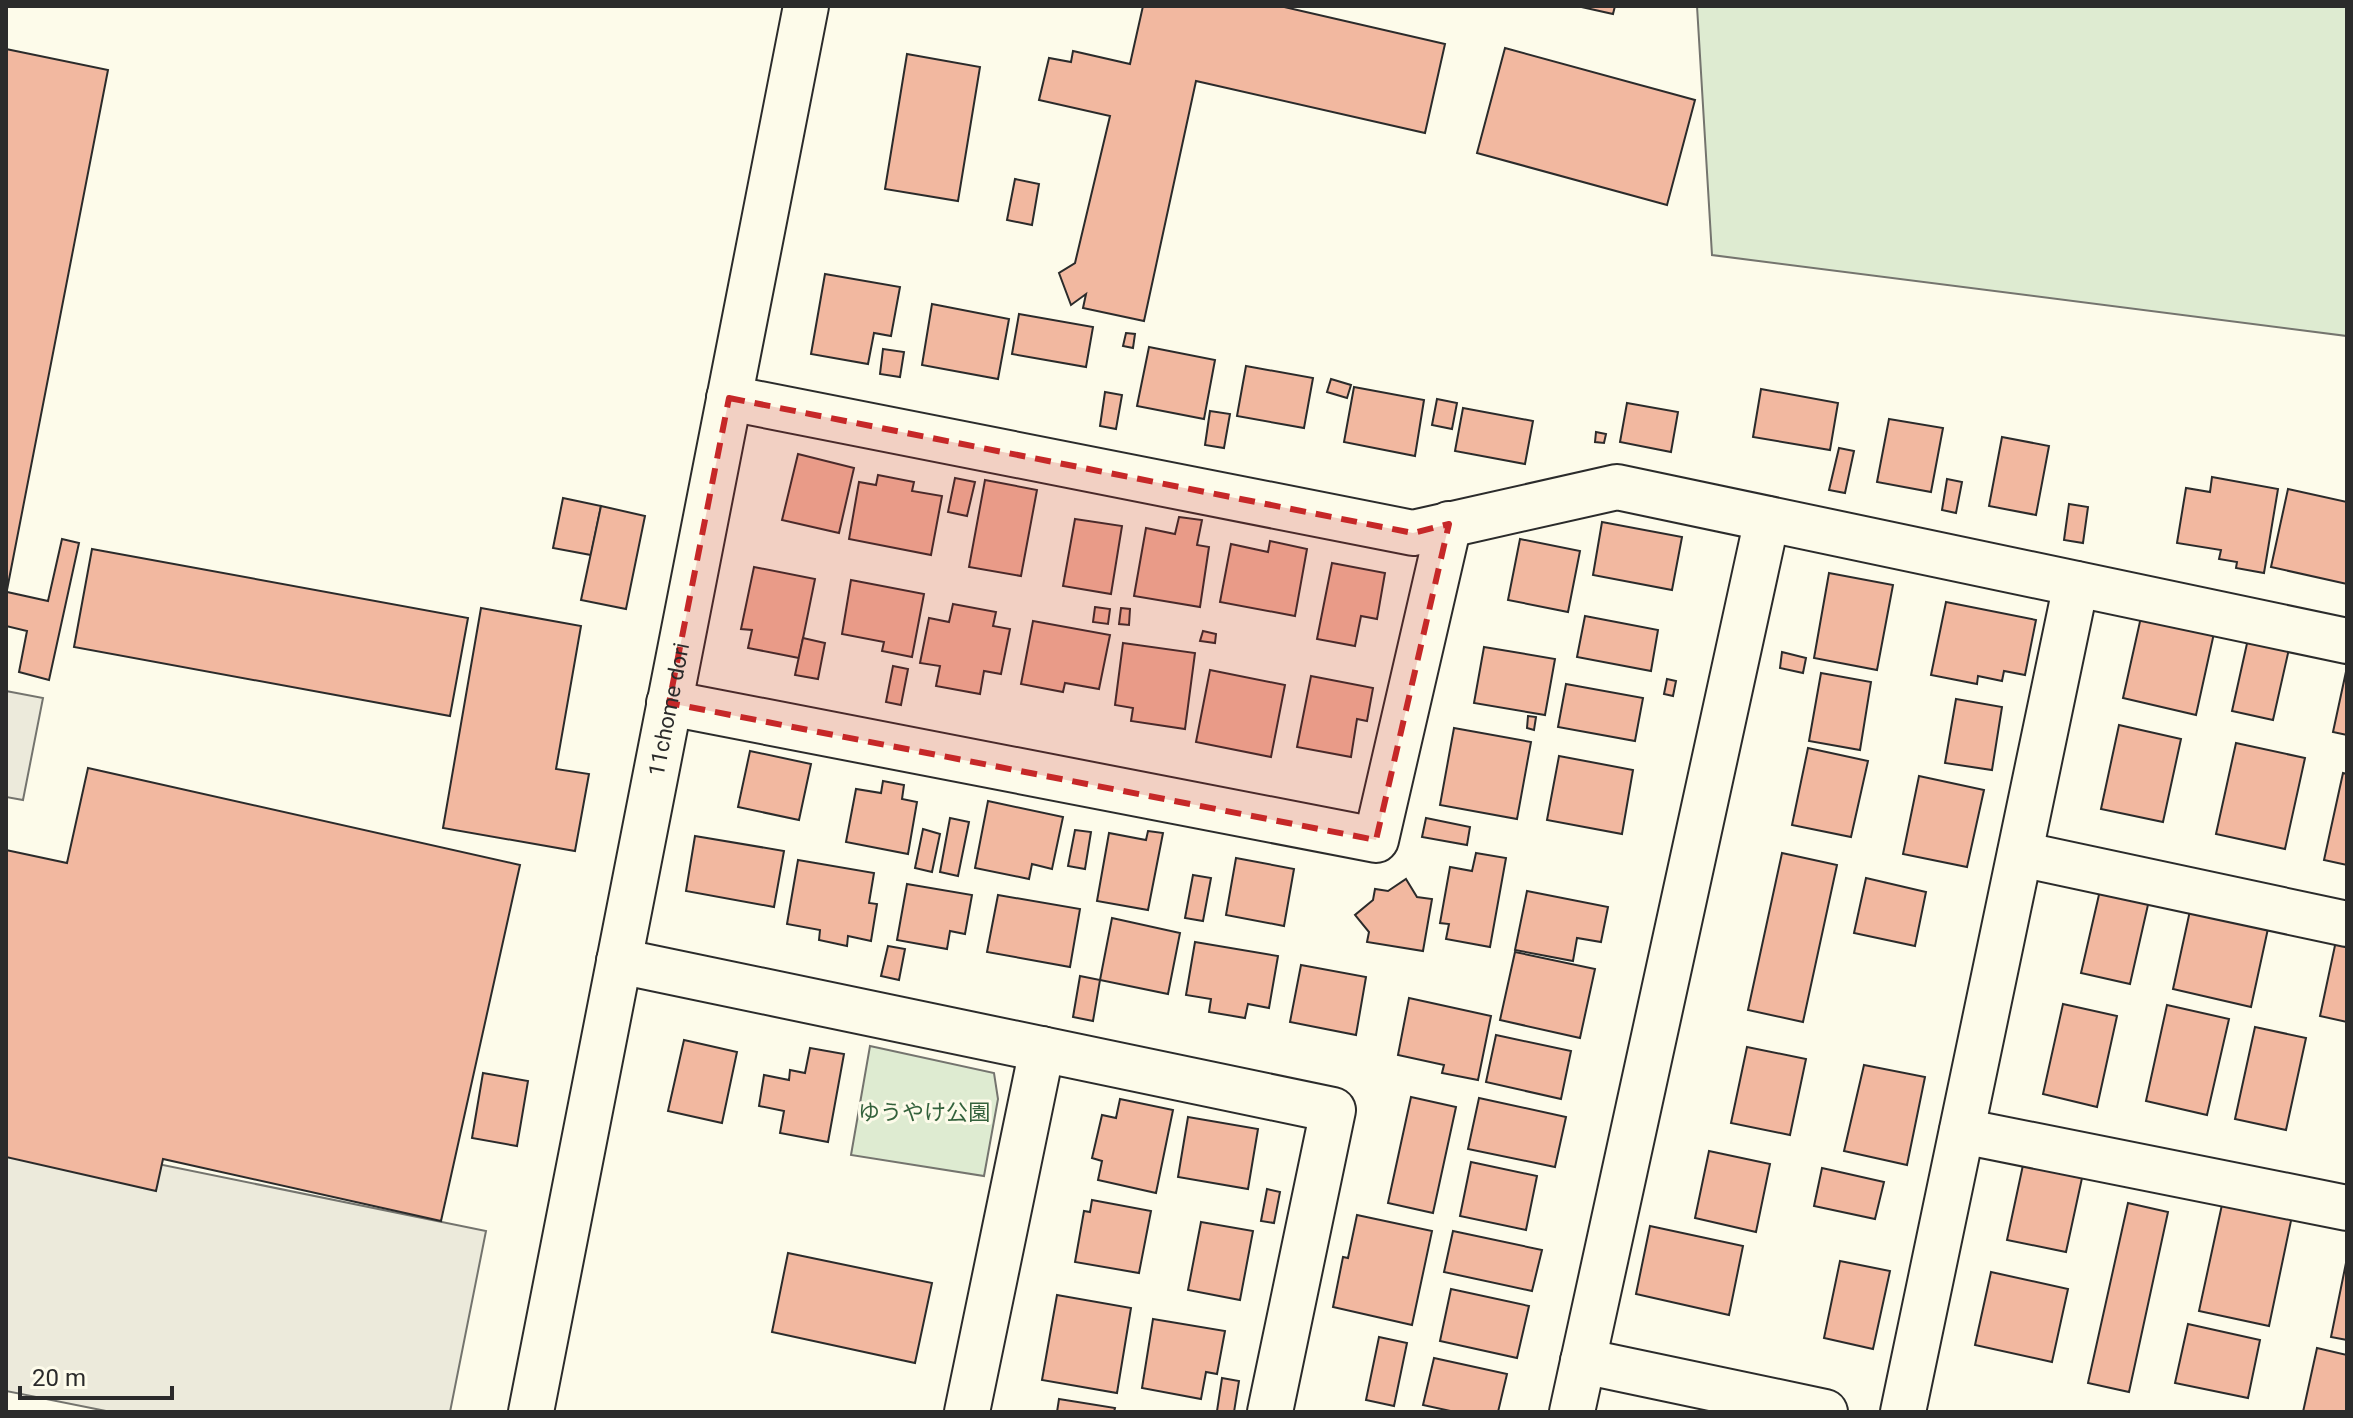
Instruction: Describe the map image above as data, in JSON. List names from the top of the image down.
{
  "streets": {
    "street": ["11chome dori"]
  },
  "parks": ["ゆうやけ公園"],
  "scale_bar": "20 m"
}
